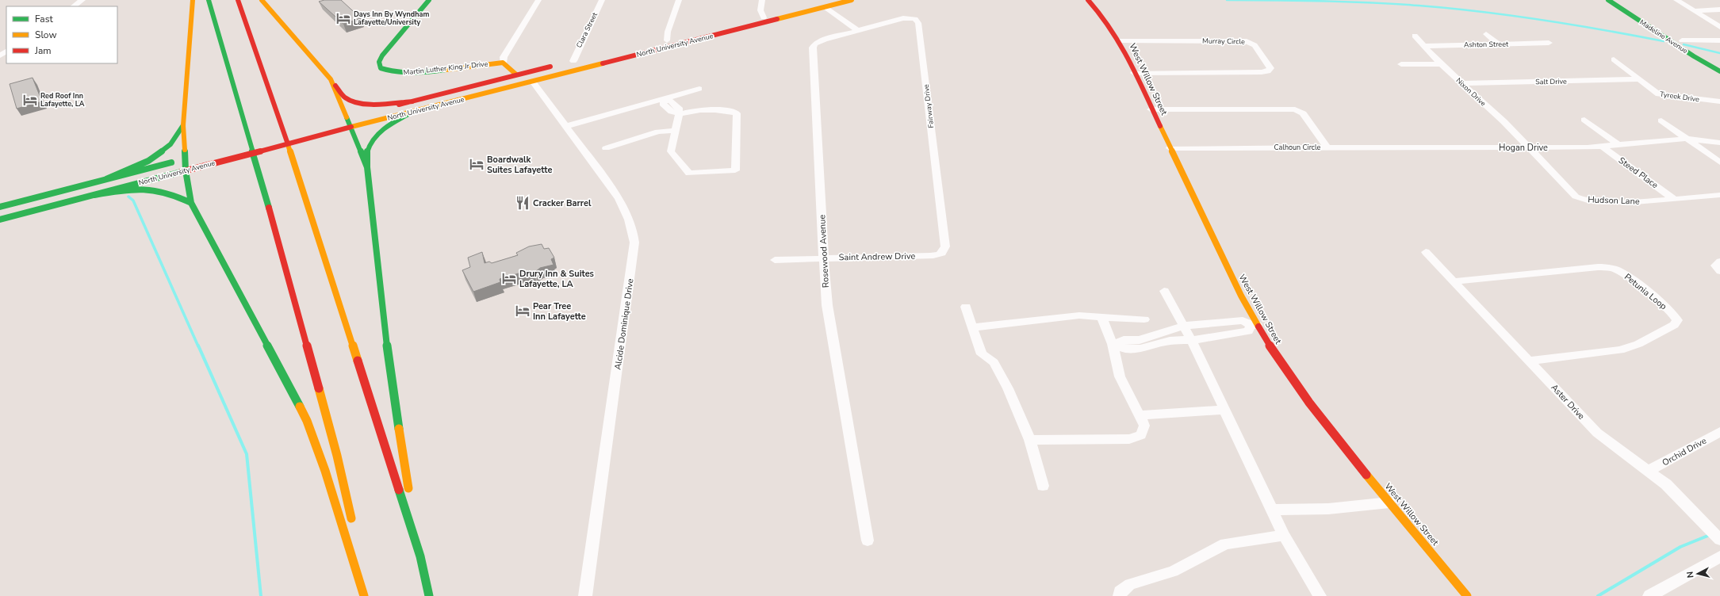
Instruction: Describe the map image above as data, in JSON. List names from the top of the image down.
{
  "streets": {
    "main road": [
      "Madeline Avenue",
      "North University Avenue",
      "Martin Luther King Jr Drive",
      "West Willow Street"
    ],
    "street": [
      "Clara Street",
      "Murray Circle",
      "Ashton Street",
      "Salt Drive",
      "Nixon Drive",
      "Tyreek Drive",
      "Fairway Drive",
      "Calhoun Circle",
      "Hogan Drive",
      "Steed Place",
      "Hudson Lane",
      "Rosewood Avenue",
      "Saint Andrew Drive",
      "Petunia Loop",
      "Alcide Dominique Drive",
      "Aster Drive",
      "Orchid Drive"
    ]
  },
  "crossings": [
    ["Clara Street", "North University Avenue"],
    ["Murray Circle", "West Willow Street"],
    ["Ashton Street", "Nixon Drive"],
    ["North University Avenue", "Alcide Dominique Drive"],
    ["West Willow Street", "Calhoun Circle"],
    ["Salt Drive", "Nixon Drive"],
    ["Salt Drive", "Tyreek Drive"],
    ["Nixon Drive", "Hogan Drive"],
    ["Nixon Drive", "Hudson Lane"],
    ["Fairway Drive", "Rosewood Avenue"],
    ["Fairway Drive", "Saint Andrew Drive"],
    ["Calhoun Circle", "Hogan Drive"],
    ["Hogan Drive", "Steed Place"],
    ["Hogan Drive", "Hudson Lane"],
    ["Steed Place", "Hudson Lane"],
    ["Rosewood Avenue", "Saint Andrew Drive"],
    ["Petunia Loop", "Aster Drive"],
    ["Aster Drive", "Orchid Drive"]
  ],
  "places": {
    "hotel": [
      "Days Inn By Wyndham Lafayette/University",
      "Red Roof Inn Lafayette, LA",
      "Boardwalk Suites Lafayette",
      "Drury Inn & Suites Lafayette, LA",
      "Pear Tree Inn Lafayette"
    ],
    "restaurant": ["Cracker Barrel"]
  },
  "legend": ["Fast", "Slow", "Jam"],
  "north": "left"
}
